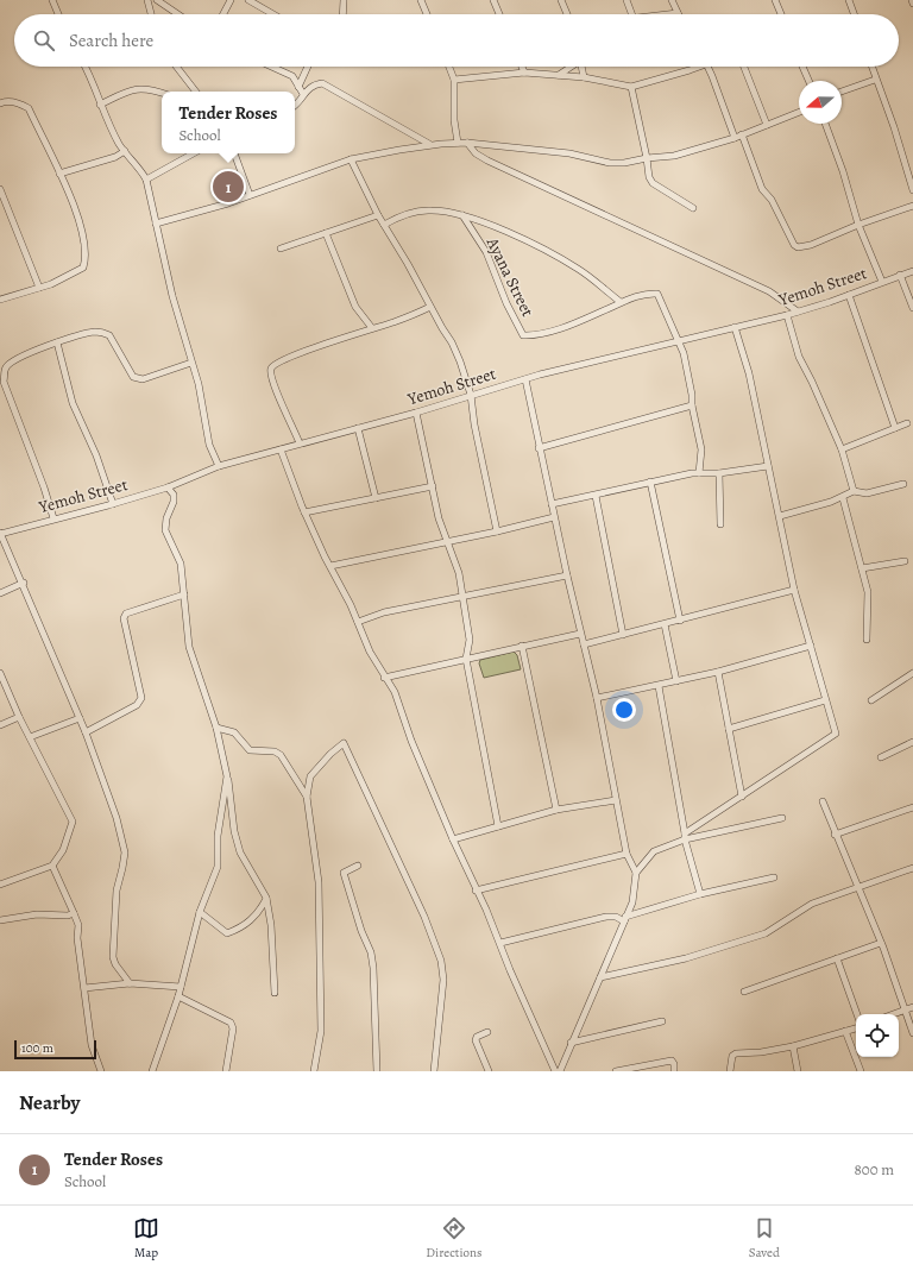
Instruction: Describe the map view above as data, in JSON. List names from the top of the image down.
{
  "streets": {
    "street": ["Ayana Street", "Yemoh Street"]
  },
  "scale_bar": "100 m",
  "north": "left",
  "page": {
    "search": "Search here",
    "popup": ["Tender Roses", "School"],
    "pins": "1",
    "scale": "100 m",
    "heading": "Nearby",
    "list": [
      {
        "mark": "1",
        "name": "Tender Roses",
        "note": "School",
        "value": "800 m"
      }
    ],
    "nav": ["Map", "Directions", "Saved"]
  }
}
